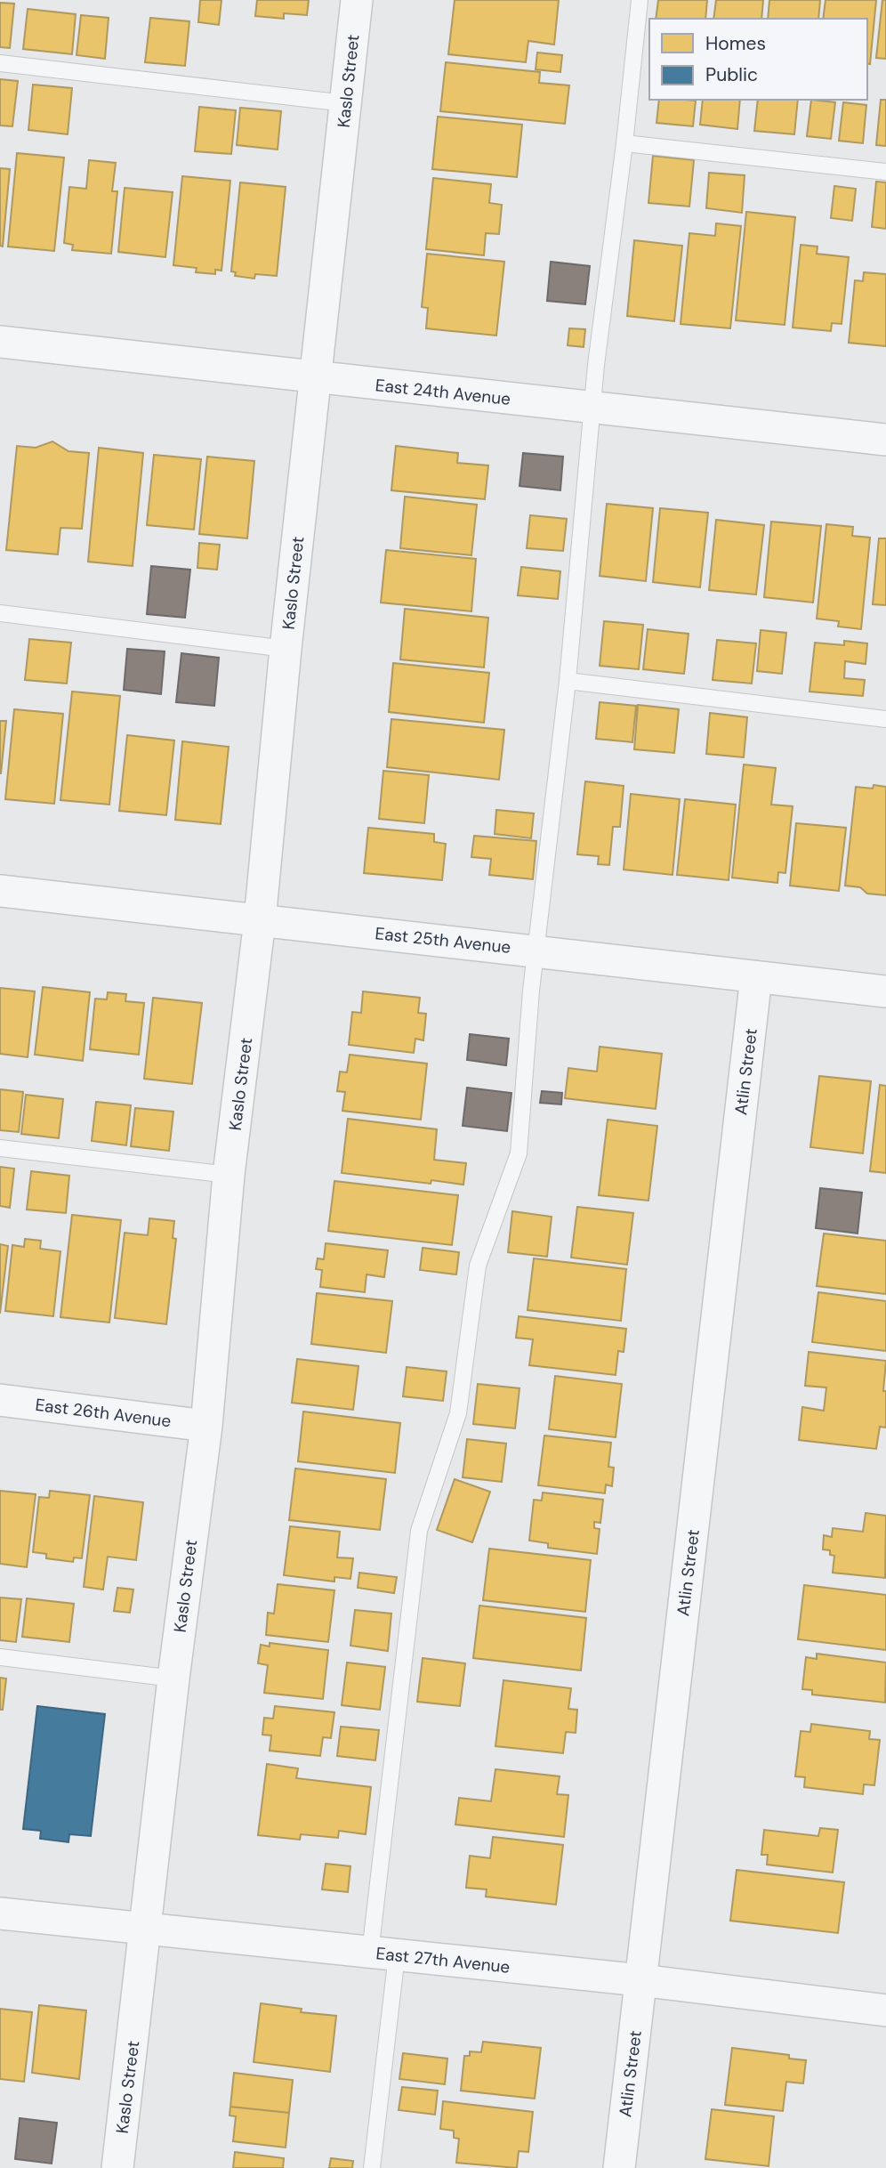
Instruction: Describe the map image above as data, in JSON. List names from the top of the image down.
{
  "streets": {
    "street": [
      "Kaslo Street",
      "East 24th Avenue",
      "East 25th Avenue",
      "Atlin Street",
      "East 26th Avenue",
      "East 27th Avenue"
    ]
  },
  "crossings": [
    ["Kaslo Street", "East 24th Avenue"],
    ["Kaslo Street", "East 25th Avenue"],
    ["Kaslo Street", "East 26th Avenue"],
    ["Kaslo Street", "East 27th Avenue"],
    ["East 25th Avenue", "Atlin Street"],
    ["Atlin Street", "East 27th Avenue"]
  ],
  "legend": ["Homes", "Public"]
}
